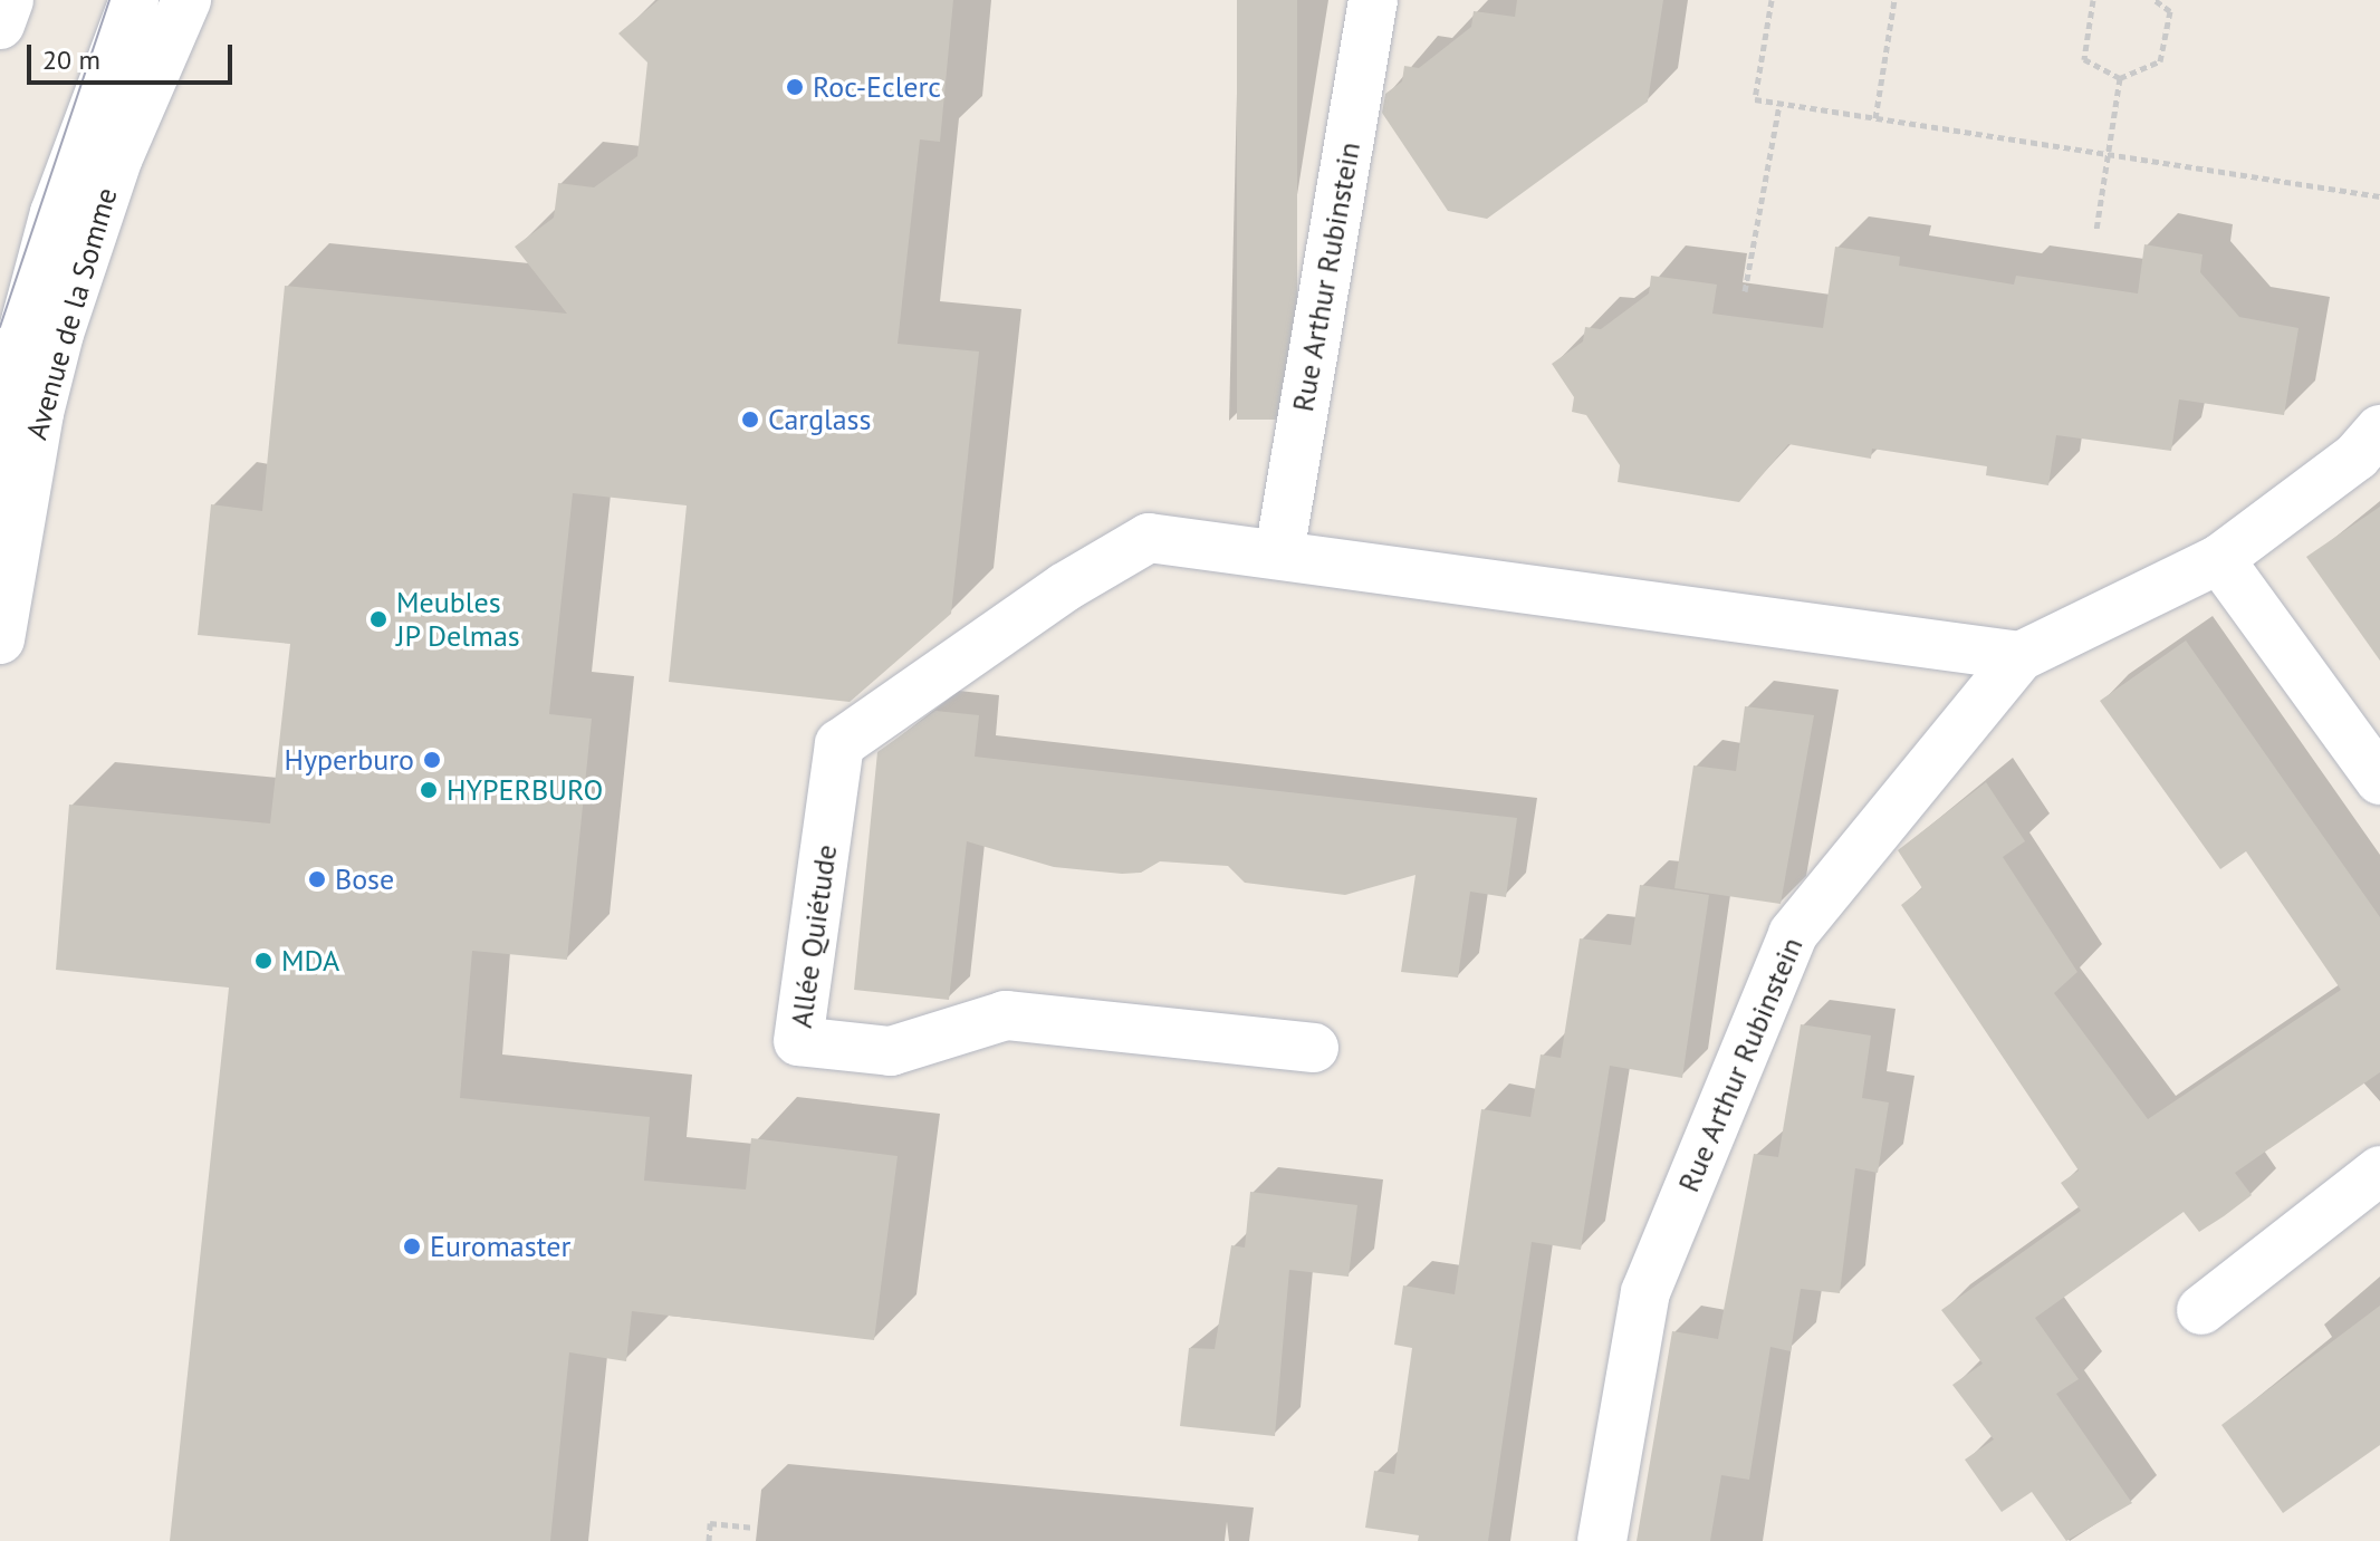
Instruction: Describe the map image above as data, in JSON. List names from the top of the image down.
{
  "streets": {
    "street": ["Rue Arthur Rubinstein", "Avenue de la Somme", "Allée Quiétude"]
  },
  "crossings": [
    ["Rue Arthur Rubinstein", "Allée Quiétude"]
  ],
  "places": [
    "Roc-Eclerc",
    "Carglass",
    "Meubles JP Delmas",
    "Hyperburo",
    "HYPERBURO",
    "Bose",
    "MDA",
    "Euromaster"
  ],
  "scale_bar": "20 m"
}
